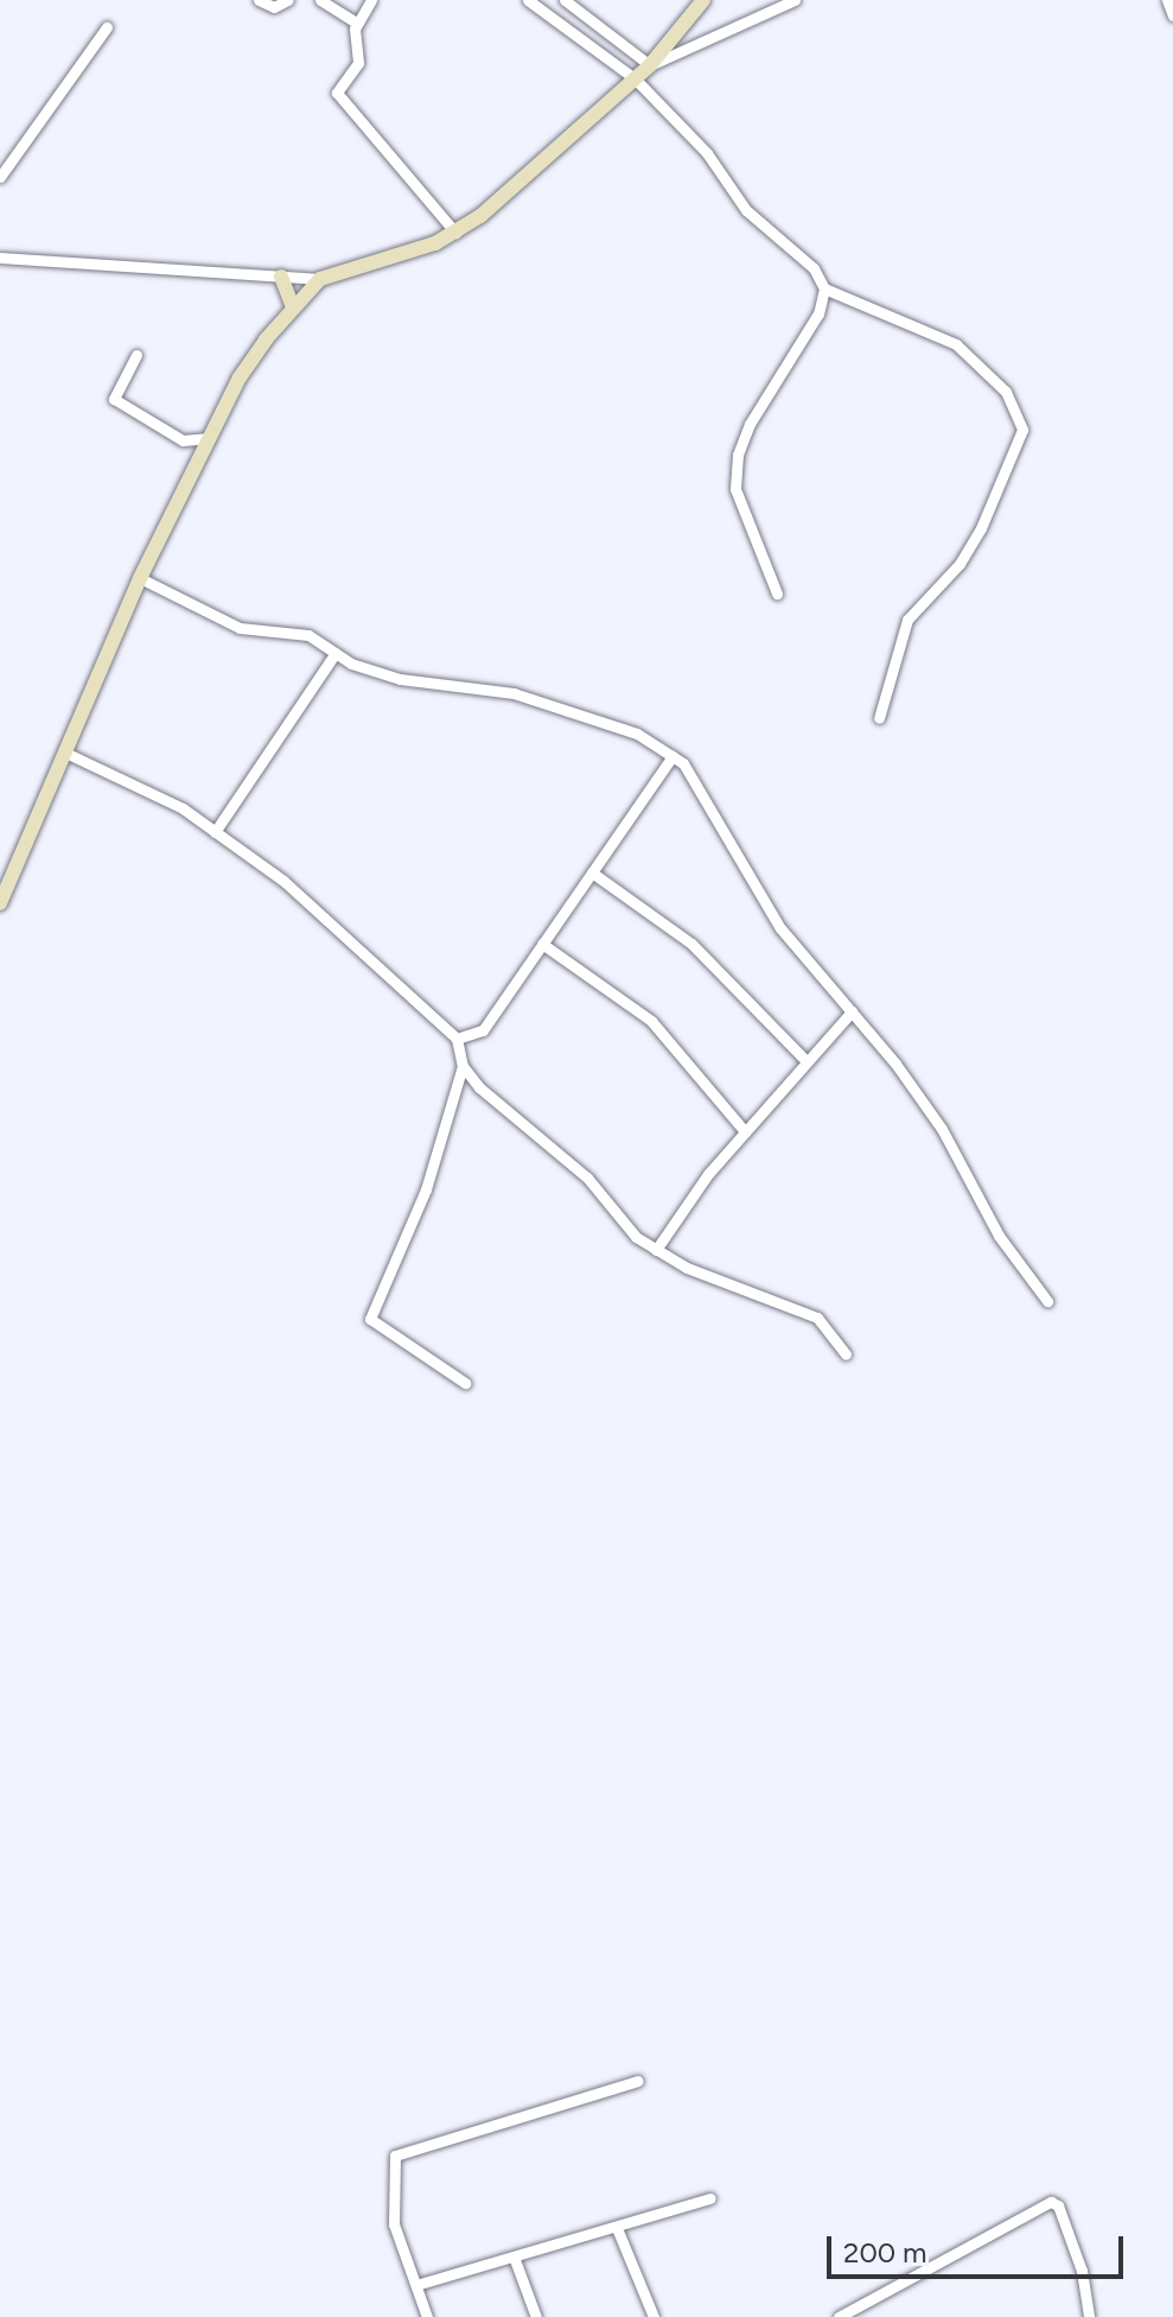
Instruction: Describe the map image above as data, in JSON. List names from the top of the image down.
{
  "scale_bar": "200 m"
}
